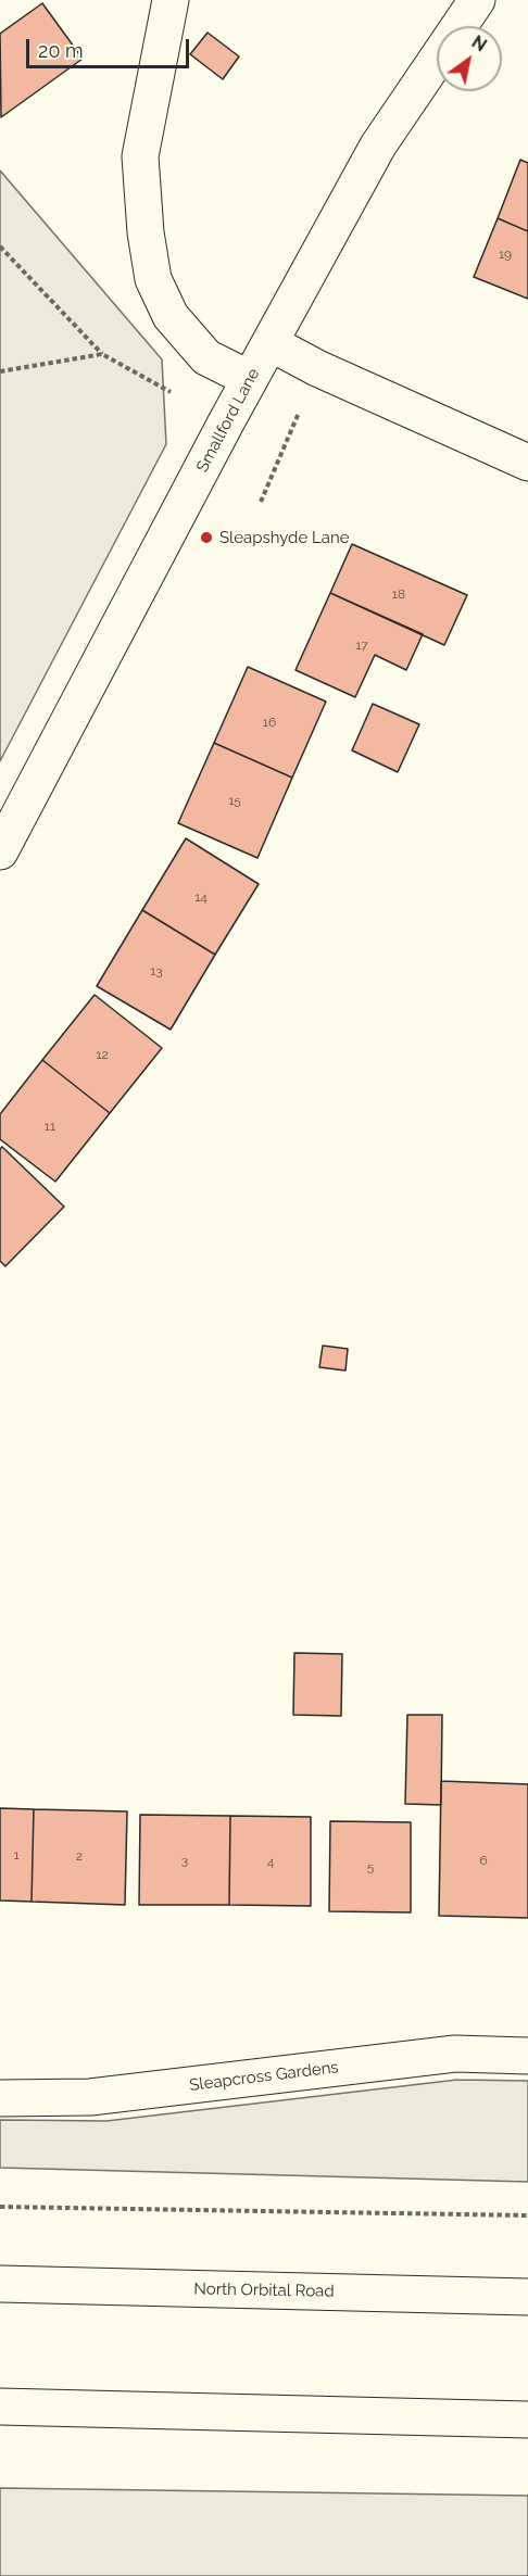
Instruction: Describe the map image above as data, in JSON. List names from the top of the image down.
{
  "streets": {
    "main road": ["Smallford Lane", "Sleapcross Gardens", "North Orbital Road"]
  },
  "places": ["Sleapshyde Lane"],
  "house_numbers": [
    "19",
    "18",
    "17",
    "16",
    "15",
    "14",
    "13",
    "12",
    "11",
    "1",
    "2",
    "3",
    "6",
    "4",
    "5"
  ],
  "scale_bar": "20 m",
  "north": "top right"
}
